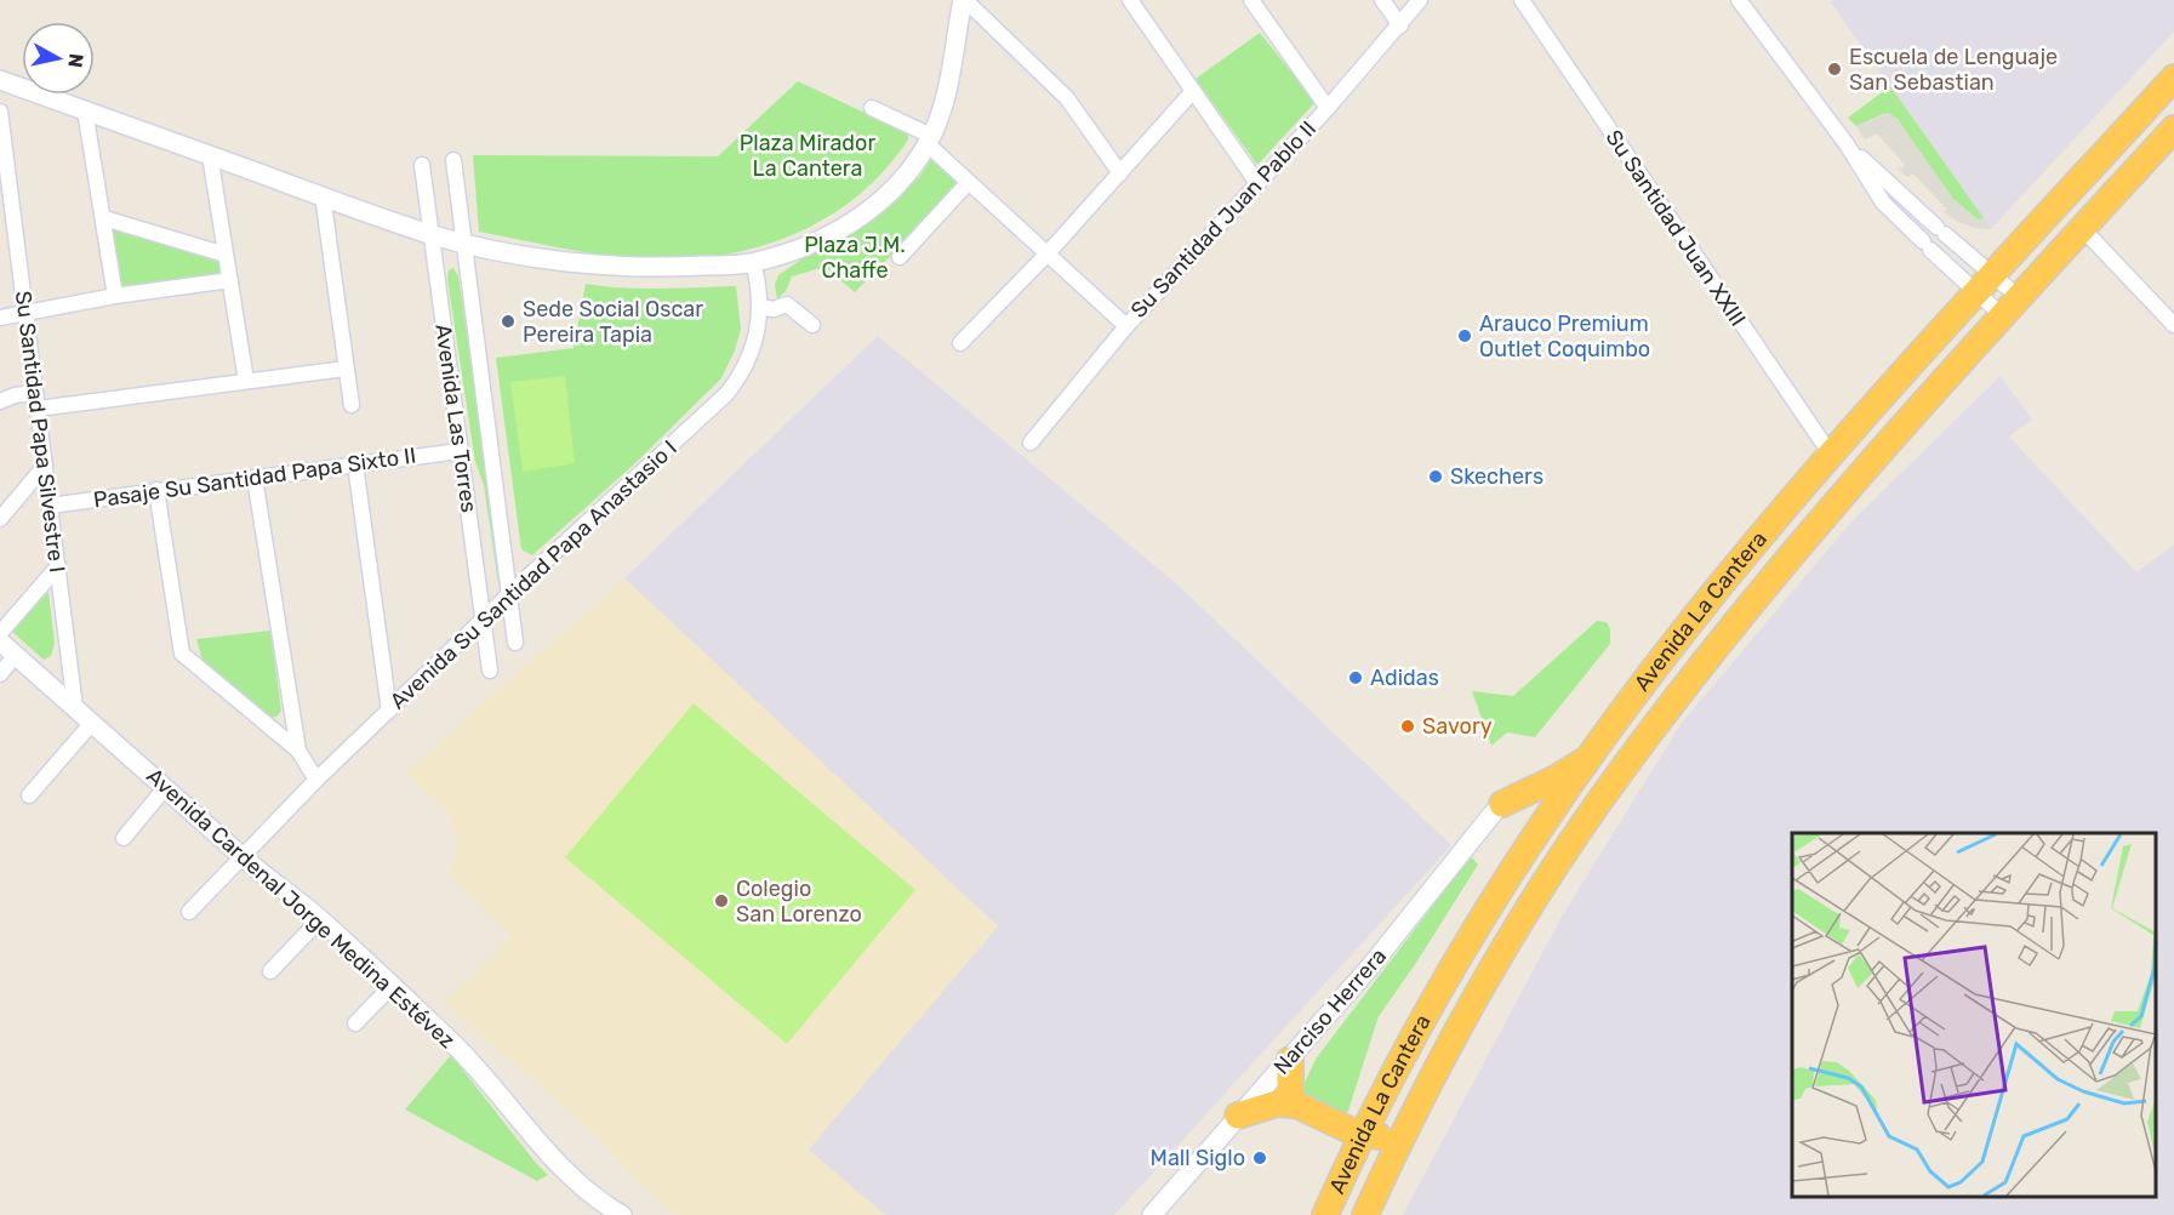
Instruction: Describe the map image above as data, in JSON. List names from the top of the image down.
{
  "streets": {
    "highway": ["Avenida La Cantera"],
    "street": [
      "Su Santidad Juan Pablo II",
      "Su Santidad Juan XXIII",
      "Avenida Las Torres",
      "Su Santidad Papa Silvestre I",
      "Pasaje Su Santidad Papa Sixto II",
      "Avenida Su Santidad Papa Anastasio I",
      "Avenida Cardenal Jorge Medina Estévez",
      "Narciso Herrera"
    ]
  },
  "crossings": [
    ["Su Santidad Juan XXIII", "Avenida La Cantera"],
    ["Avenida Las Torres", "Pasaje Su Santidad Papa Sixto II"],
    ["Avenida Las Torres", "Avenida Su Santidad Papa Anastasio I"],
    ["Su Santidad Papa Silvestre I", "Pasaje Su Santidad Papa Sixto II"],
    ["Su Santidad Papa Silvestre I", "Avenida Cardenal Jorge Medina Estévez"],
    ["Avenida Su Santidad Papa Anastasio I", "Avenida Cardenal Jorge Medina Estévez"]
  ],
  "parks": ["Plaza Mirador La Cantera", "Plaza J.M. Chaffe"],
  "places": [
    "Escuela de Lenguaje San Sebastian",
    "Sede Social Oscar Pereira Tapia",
    "Arauco Premium Outlet Coquimbo",
    "Skechers",
    "Adidas",
    "Savory",
    "Colegio San Lorenzo",
    "Mall Siglo"
  ],
  "north": "right"
}
